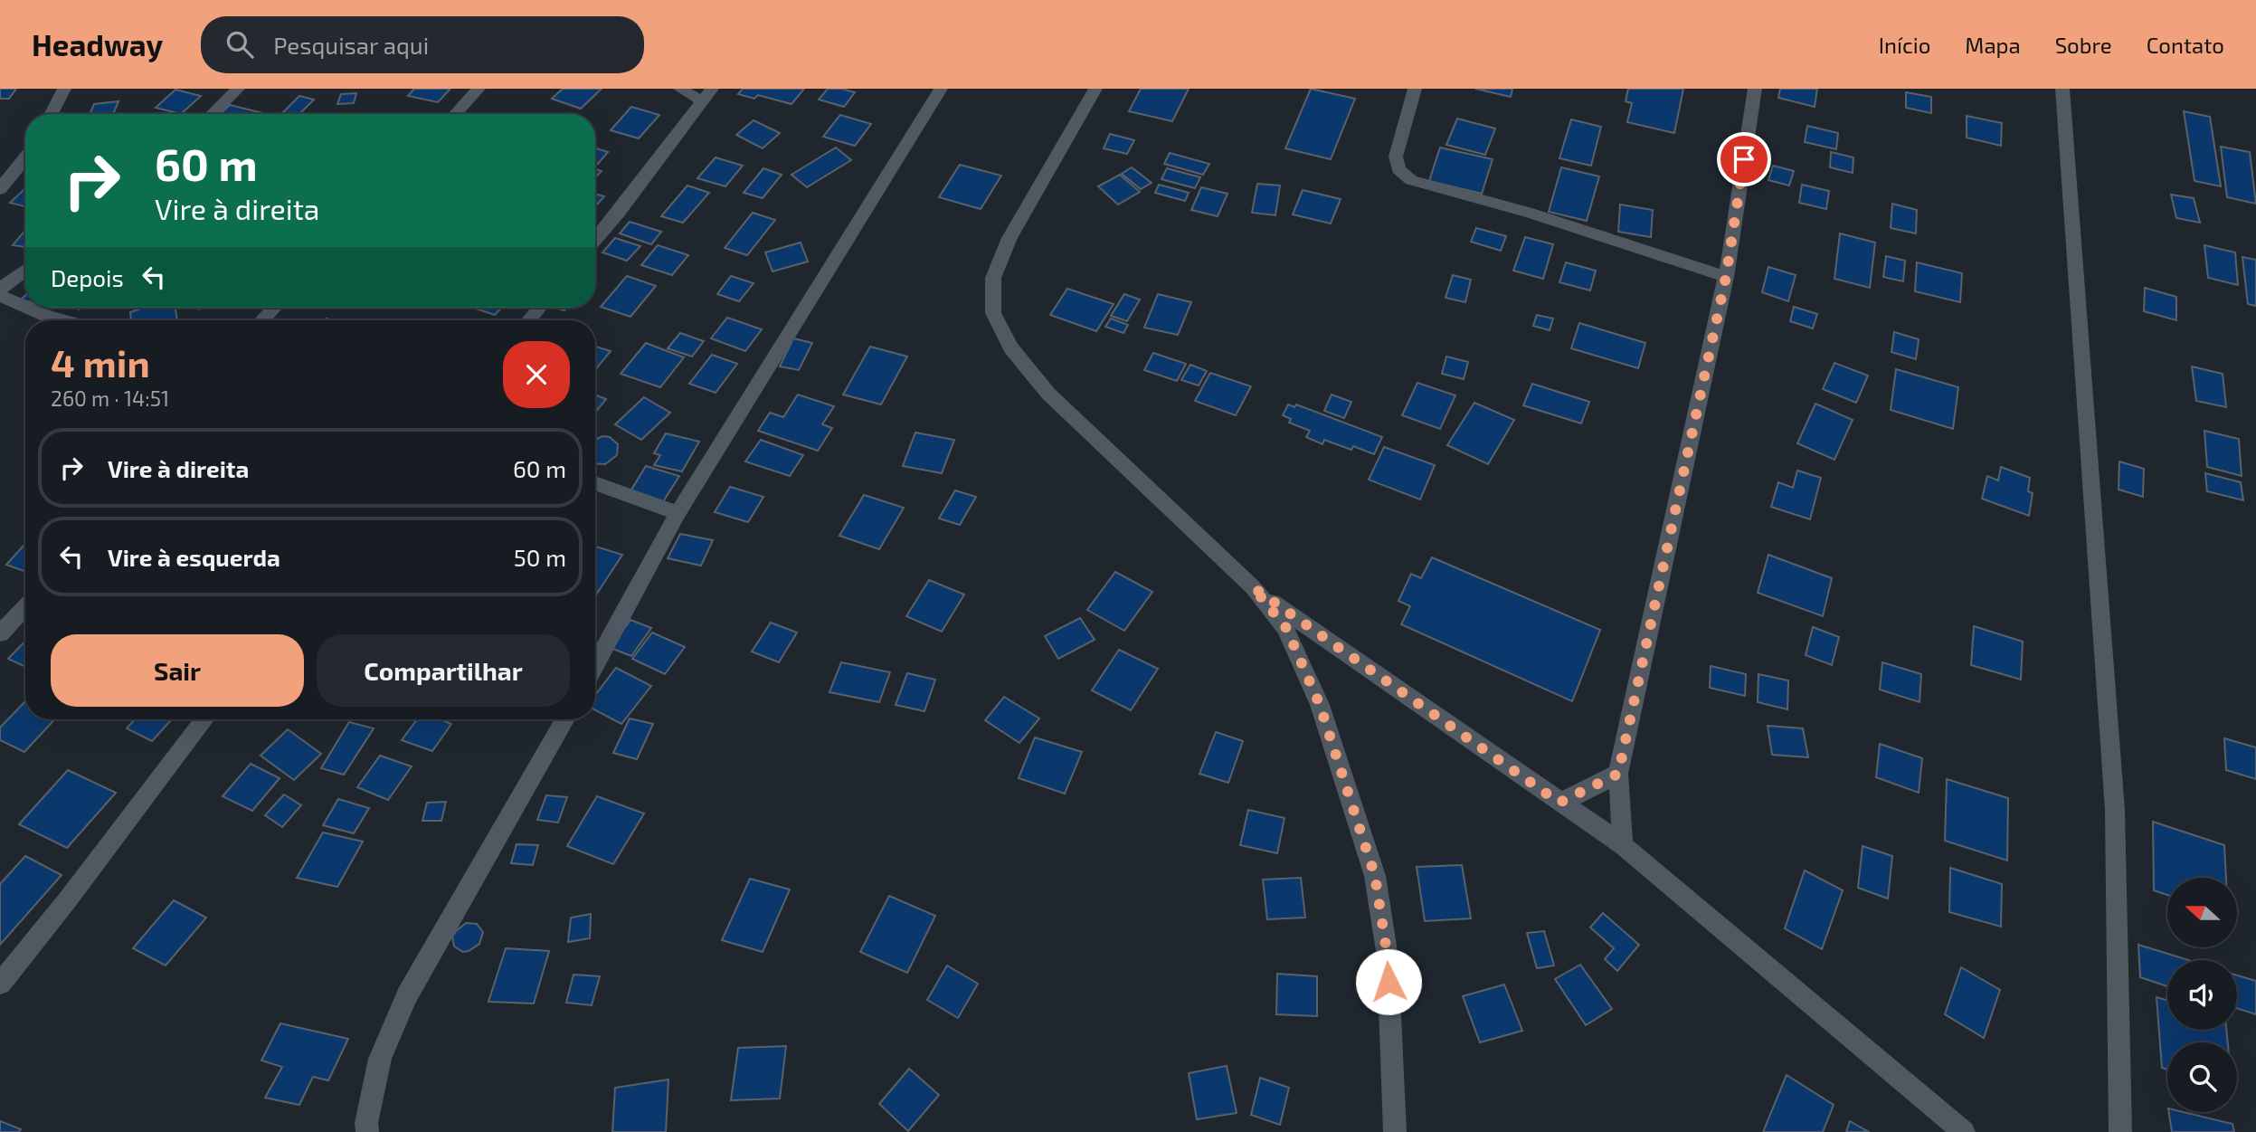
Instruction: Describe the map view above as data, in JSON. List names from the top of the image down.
{
  "north": "left",
  "page": {
    "header": "Headway",
    "search": "Pesquisar aqui",
    "nav": [
      "Início",
      "Mapa",
      "Sobre",
      "Contato"
    ],
    "turn": ["60 m", "Vire à direita"],
    "then": "Depois",
    "heading": ["4 min", "260 m · 14:51"],
    "list": [
      {
        "name": "Vire à direita",
        "value": "60 m"
      },
      {
        "name": "Vire à esquerda",
        "value": "50 m"
      }
    ],
    "buttons": ["Sair", "Compartilhar"]
  }
}
